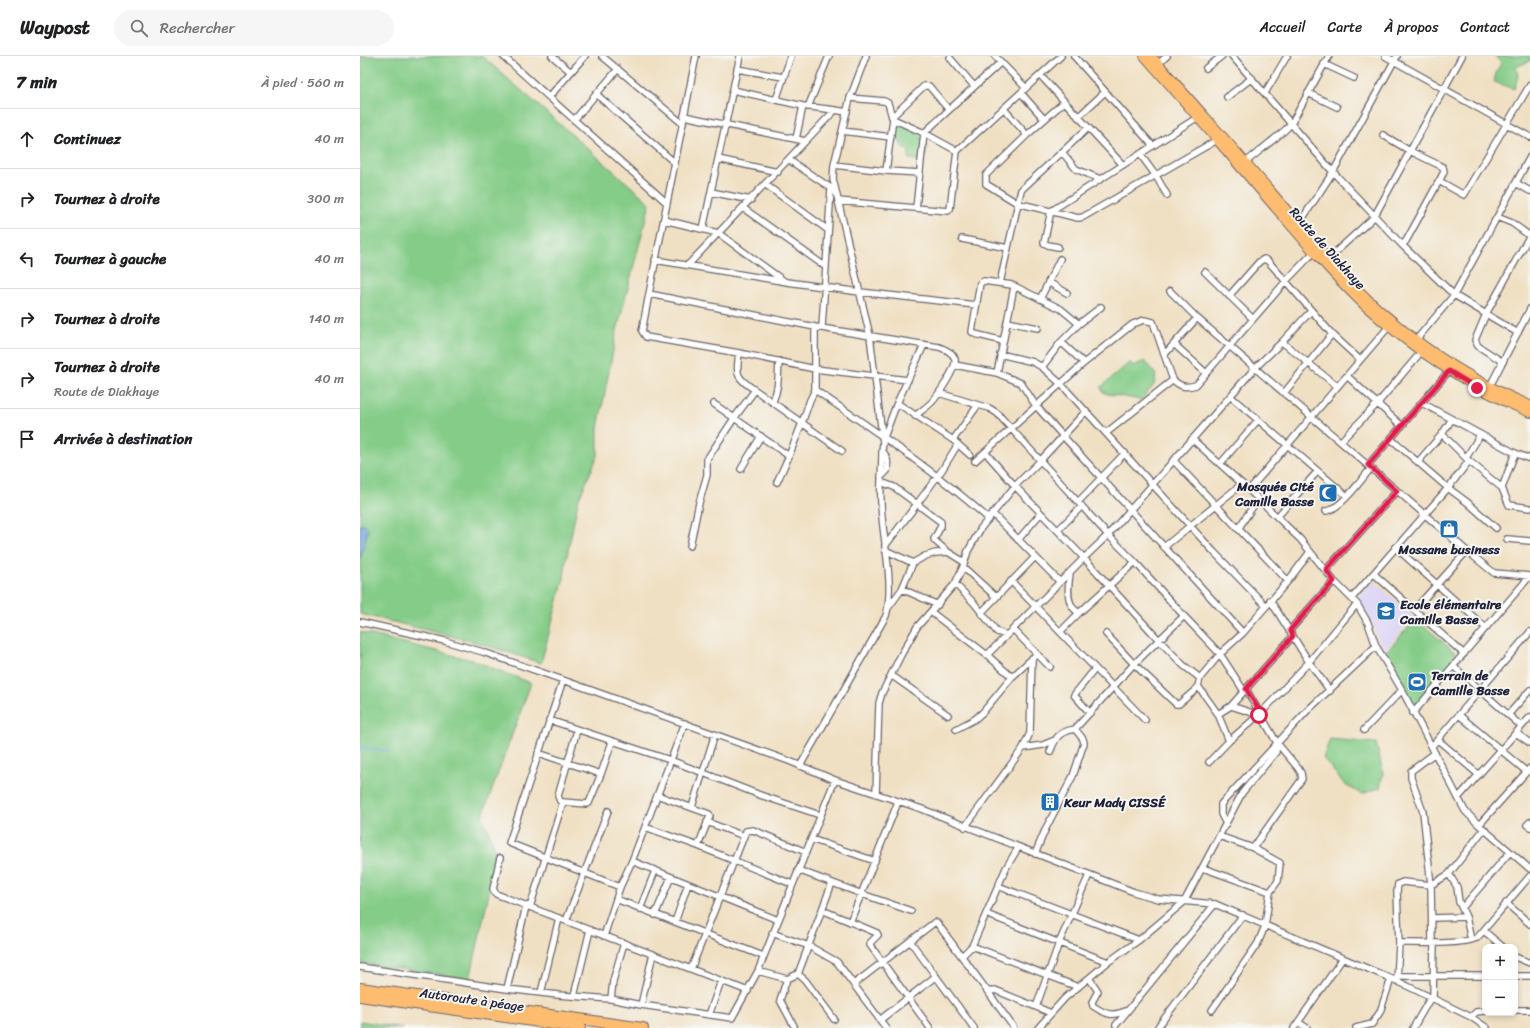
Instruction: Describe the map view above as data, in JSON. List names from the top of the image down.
{
  "streets": {
    "highway": ["Autoroute à péage"],
    "main road": ["Route de Diakhaye"]
  },
  "places": {
    "mosque": ["Mosquée Cité Camille Basse"],
    "shop": ["Mossane business"],
    "school or university": ["Ecole élémentaire Camille Basse"],
    "sports": ["Terrain de Camille Basse"],
    "building": ["Keur Mady CISSÉ"]
  },
  "page": {
    "header": "Waypost",
    "search": "Rechercher",
    "nav": [
      "Accueil",
      "Carte",
      "À propos",
      "Contact"
    ],
    "heading": ["7 min", "À pied · 560 m"],
    "list": [
      ["Continuez", "40 m"],
      ["Tournez à droite", "300 m"],
      ["Tournez à gauche", "40 m"],
      ["Tournez à droite", "140 m"],
      ["Tournez à droite", "Route de Diakhaye", "40 m"],
      "Arrivée à destination"
    ],
    "map_buttons": ["+", "−"]
  }
}
